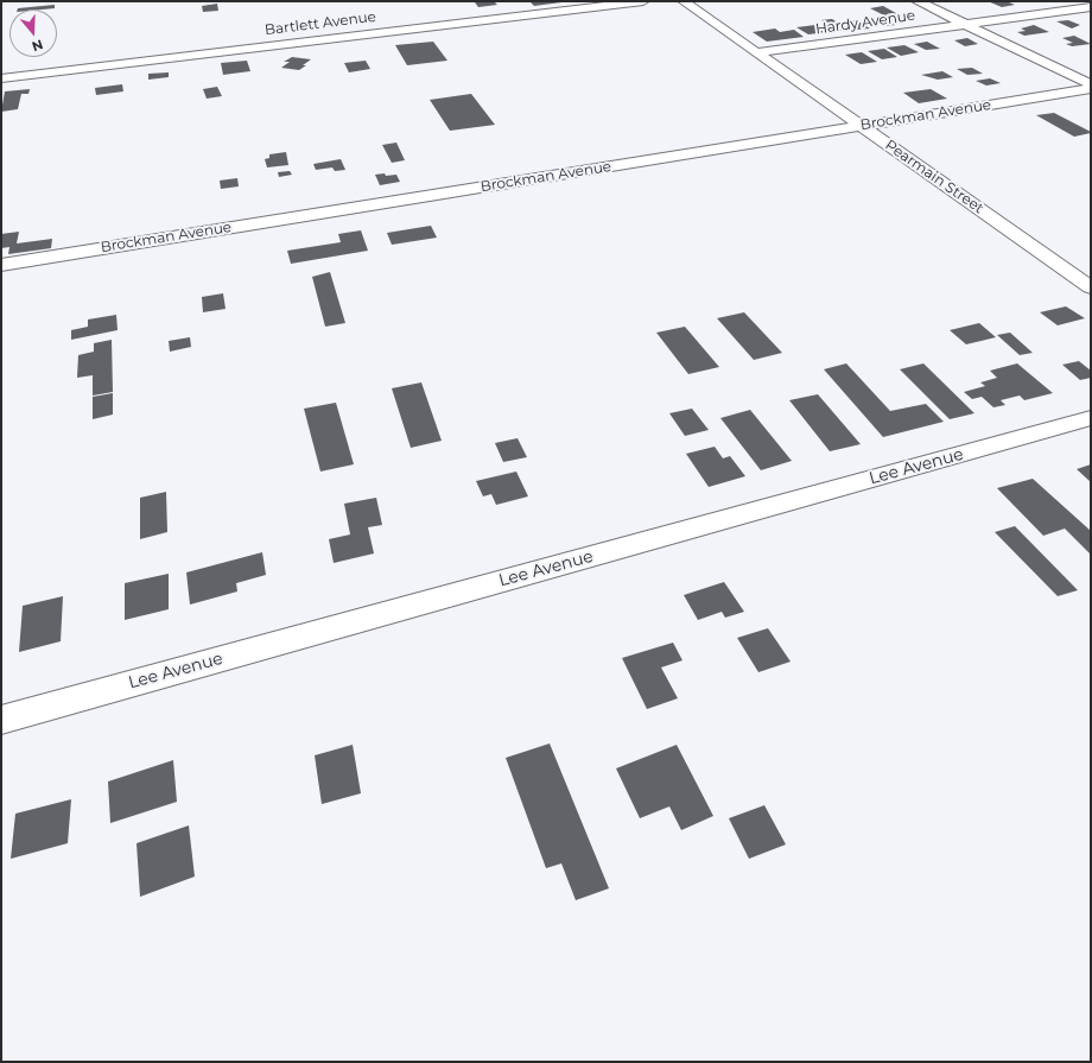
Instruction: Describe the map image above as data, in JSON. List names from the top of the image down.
{
  "streets": {
    "street": [
      "Hardy Avenue",
      "Bartlett Avenue",
      "Brockman Avenue",
      "Pearmain Street",
      "Lee Avenue"
    ]
  },
  "crossings": [
    ["Hardy Avenue", "Pearmain Street"],
    ["Brockman Avenue", "Pearmain Street"]
  ],
  "north": "bottom"
}
